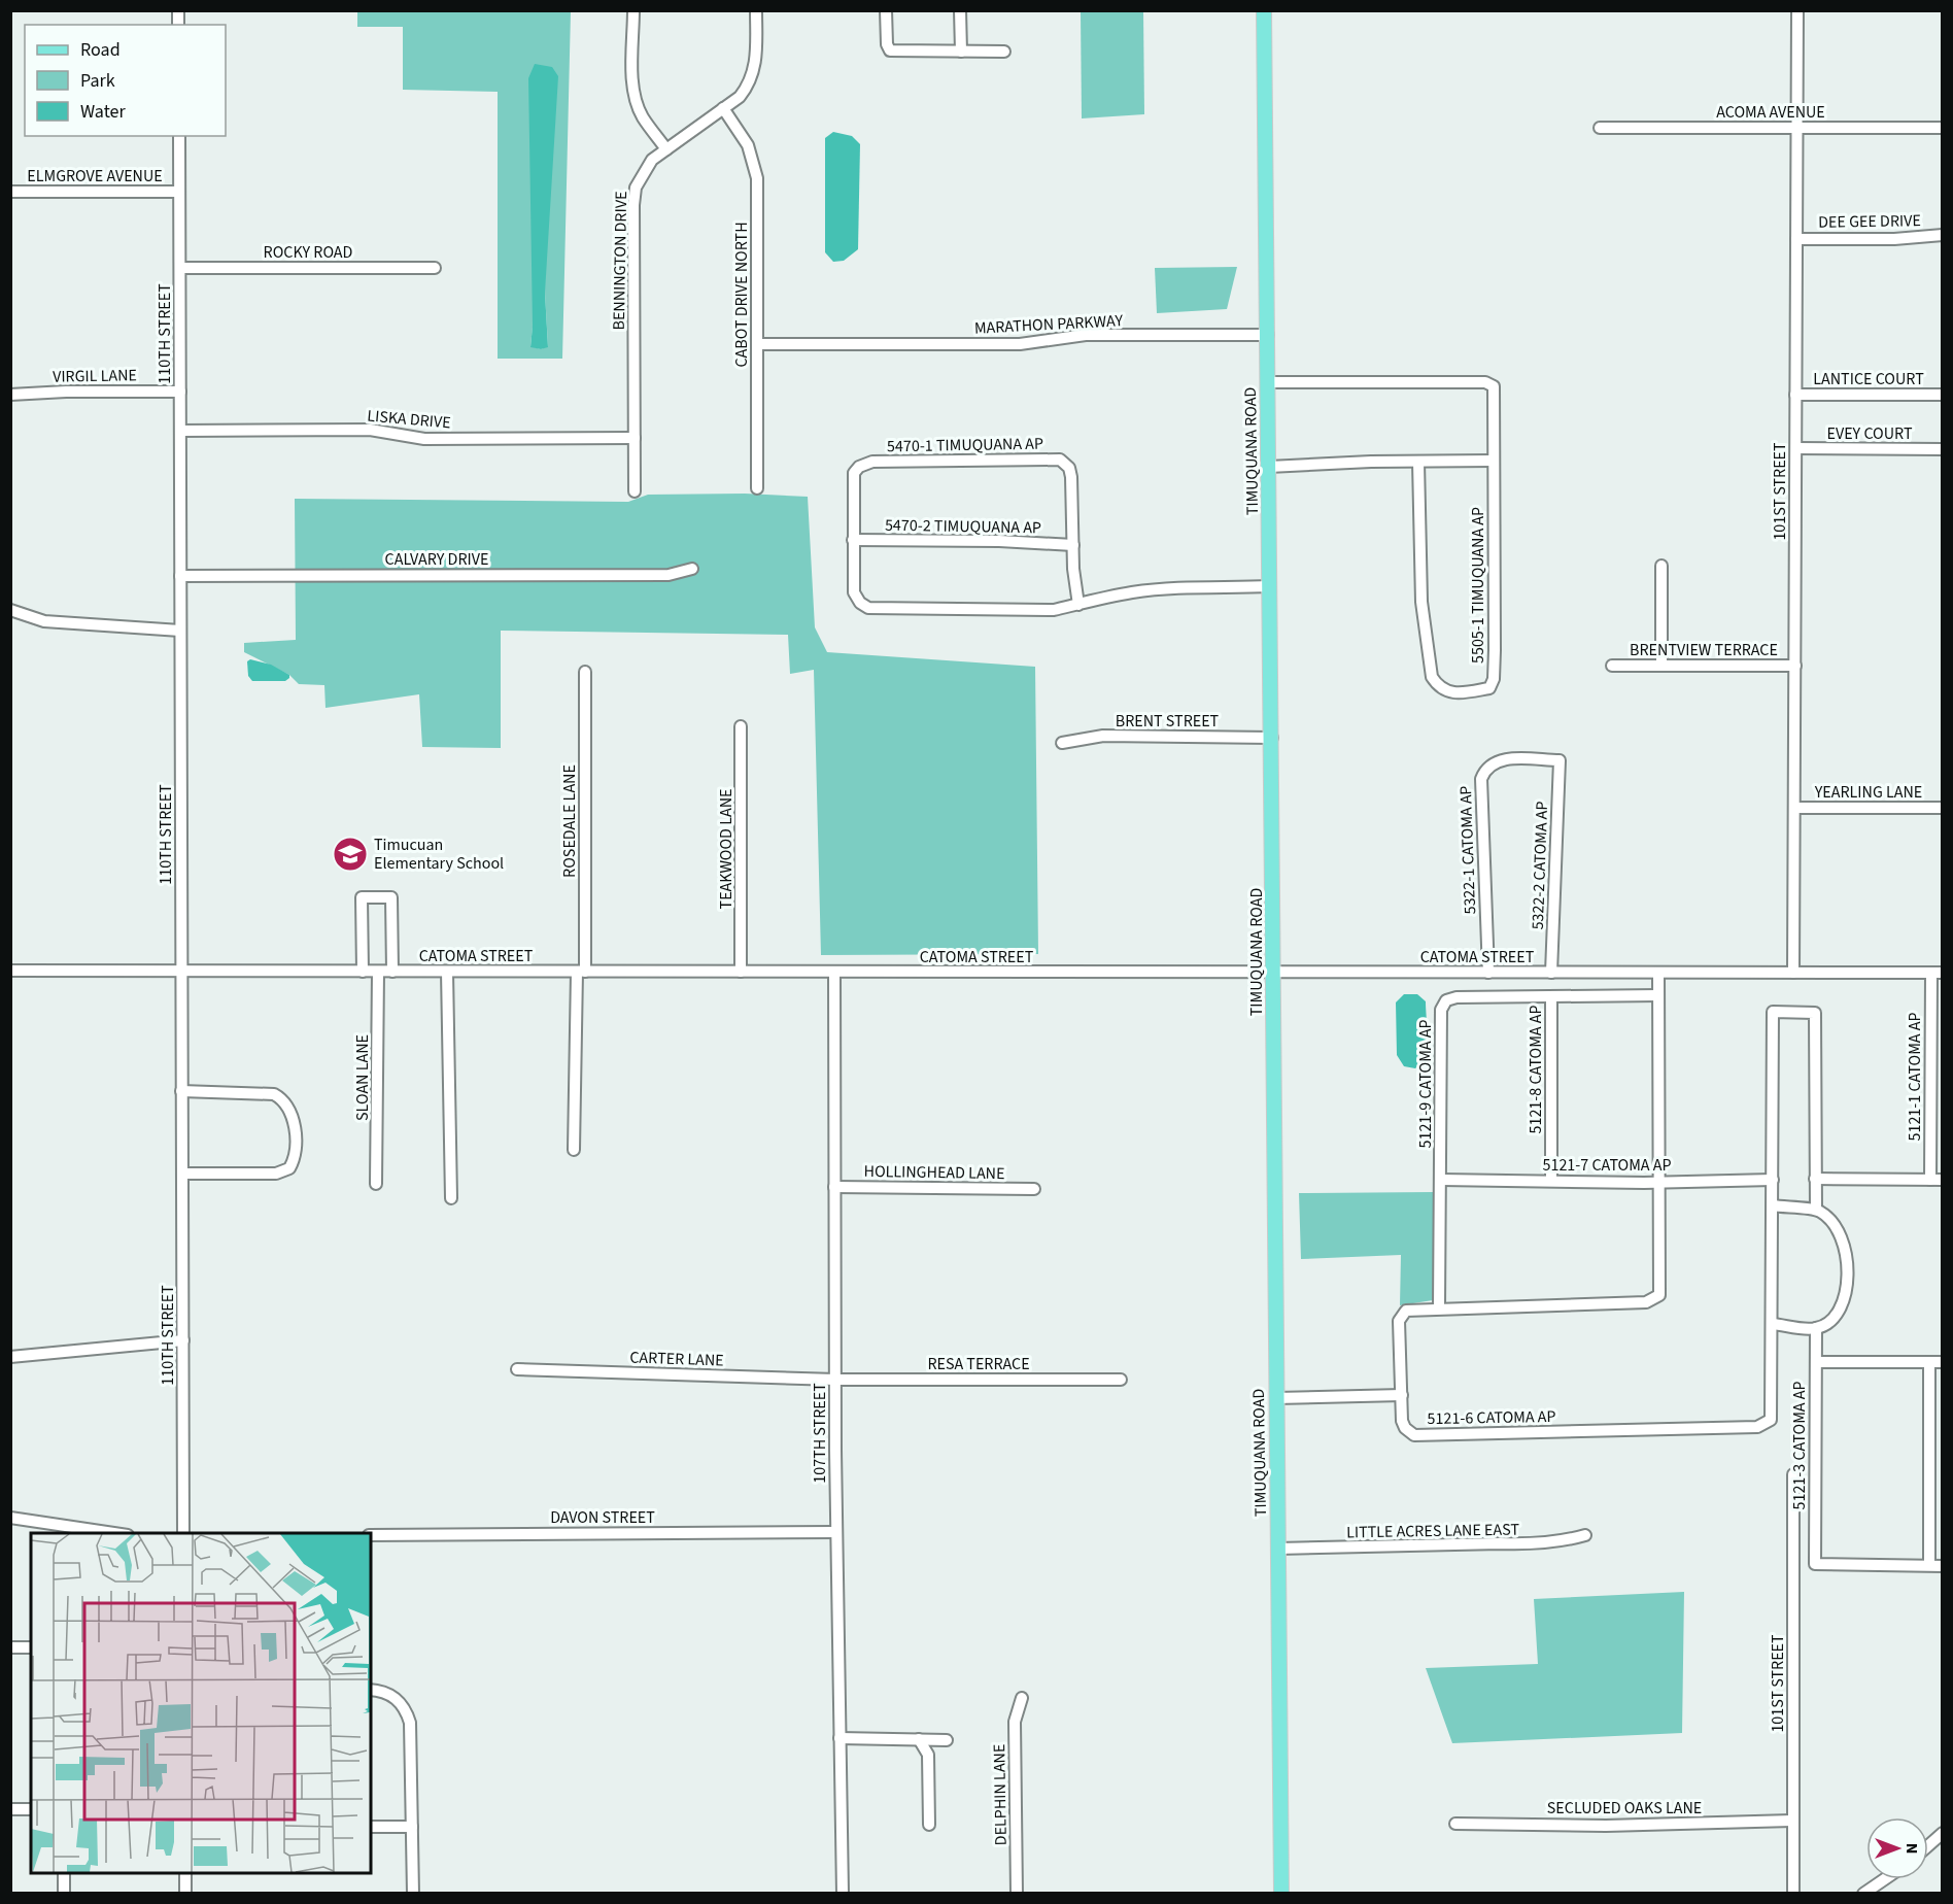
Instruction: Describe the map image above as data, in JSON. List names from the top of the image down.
{
  "streets": {
    "main road": ["TIMUQUANA ROAD"],
    "street": [
      "ACOMA AVENUE",
      "ELMGROVE AVENUE",
      "DEE GEE DRIVE",
      "ROCKY ROAD",
      "BENNINGTON DRIVE",
      "CABOT DRIVE NORTH",
      "MARATHON PARKWAY",
      "110TH STREET",
      "VIRGIL LANE",
      "LANTICE COURT",
      "LISKA DRIVE",
      "EVEY COURT",
      "5470-1 TIMUQUANA AP",
      "101ST STREET",
      "5470-2 TIMUQUANA AP",
      "CALVARY DRIVE",
      "5505-1 TIMUQUANA AP",
      "BRENTVIEW TERRACE",
      "BRENT STREET",
      "YEARLING LANE",
      "ROSEDALE LANE",
      "TEAKWOOD LANE",
      "5322-1 CATOMA AP",
      "5322-2 CATOMA AP",
      "CATOMA STREET",
      "5121-8 CATOMA AP",
      "5121-1 CATOMA AP",
      "SLOAN LANE",
      "5121-9 CATOMA AP",
      "5121-7 CATOMA AP",
      "HOLLINGHEAD LANE",
      "CARTER LANE",
      "RESA TERRACE",
      "5121-6 CATOMA AP",
      "107TH STREET",
      "5121-3 CATOMA AP",
      "DAVON STREET",
      "LITTLE ACRES LANE EAST",
      "DELPHIN LANE",
      "SECLUDED OAKS LANE"
    ]
  },
  "crossings": [
    ["ACOMA AVENUE", "101ST STREET"],
    ["ELMGROVE AVENUE", "110TH STREET"],
    ["DEE GEE DRIVE", "101ST STREET"],
    ["ROCKY ROAD", "110TH STREET"],
    ["BENNINGTON DRIVE", "CABOT DRIVE NORTH"],
    ["BENNINGTON DRIVE", "LISKA DRIVE"],
    ["CABOT DRIVE NORTH", "MARATHON PARKWAY"],
    ["MARATHON PARKWAY", "TIMUQUANA ROAD"],
    ["110TH STREET", "VIRGIL LANE"],
    ["110TH STREET", "LISKA DRIVE"],
    ["110TH STREET", "CALVARY DRIVE"],
    ["110TH STREET", "CATOMA STREET"],
    ["LANTICE COURT", "101ST STREET"],
    ["EVEY COURT", "101ST STREET"],
    ["5470-1 TIMUQUANA AP", "TIMUQUANA ROAD"],
    ["5470-1 TIMUQUANA AP", "5470-2 TIMUQUANA AP"],
    ["TIMUQUANA ROAD", "BRENT STREET"],
    ["TIMUQUANA ROAD", "CATOMA STREET"],
    ["TIMUQUANA ROAD", "LITTLE ACRES LANE EAST"],
    ["101ST STREET", "BRENTVIEW TERRACE"],
    ["101ST STREET", "YEARLING LANE"],
    ["101ST STREET", "CATOMA STREET"],
    ["101ST STREET", "SECLUDED OAKS LANE"],
    ["ROSEDALE LANE", "CATOMA STREET"],
    ["TEAKWOOD LANE", "CATOMA STREET"],
    ["5322-1 CATOMA AP", "5322-2 CATOMA AP"],
    ["5322-1 CATOMA AP", "CATOMA STREET"],
    ["5322-2 CATOMA AP", "CATOMA STREET"],
    ["CATOMA STREET", "5121-1 CATOMA AP"],
    ["CATOMA STREET", "SLOAN LANE"],
    ["CATOMA STREET", "5121-6 CATOMA AP"],
    ["CATOMA STREET", "107TH STREET"],
    ["5121-8 CATOMA AP", "5121-9 CATOMA AP"],
    ["5121-8 CATOMA AP", "5121-7 CATOMA AP"],
    ["5121-9 CATOMA AP", "5121-7 CATOMA AP"],
    ["5121-9 CATOMA AP", "5121-6 CATOMA AP"],
    ["5121-7 CATOMA AP", "5121-6 CATOMA AP"],
    ["HOLLINGHEAD LANE", "107TH STREET"],
    ["CARTER LANE", "RESA TERRACE"],
    ["CARTER LANE", "107TH STREET"],
    ["RESA TERRACE", "107TH STREET"],
    ["107TH STREET", "DAVON STREET"]
  ],
  "places": {
    "school or university": ["Timucuan Elementary School"]
  },
  "legend": ["Road", "Park", "Water"],
  "north": "right"
}
